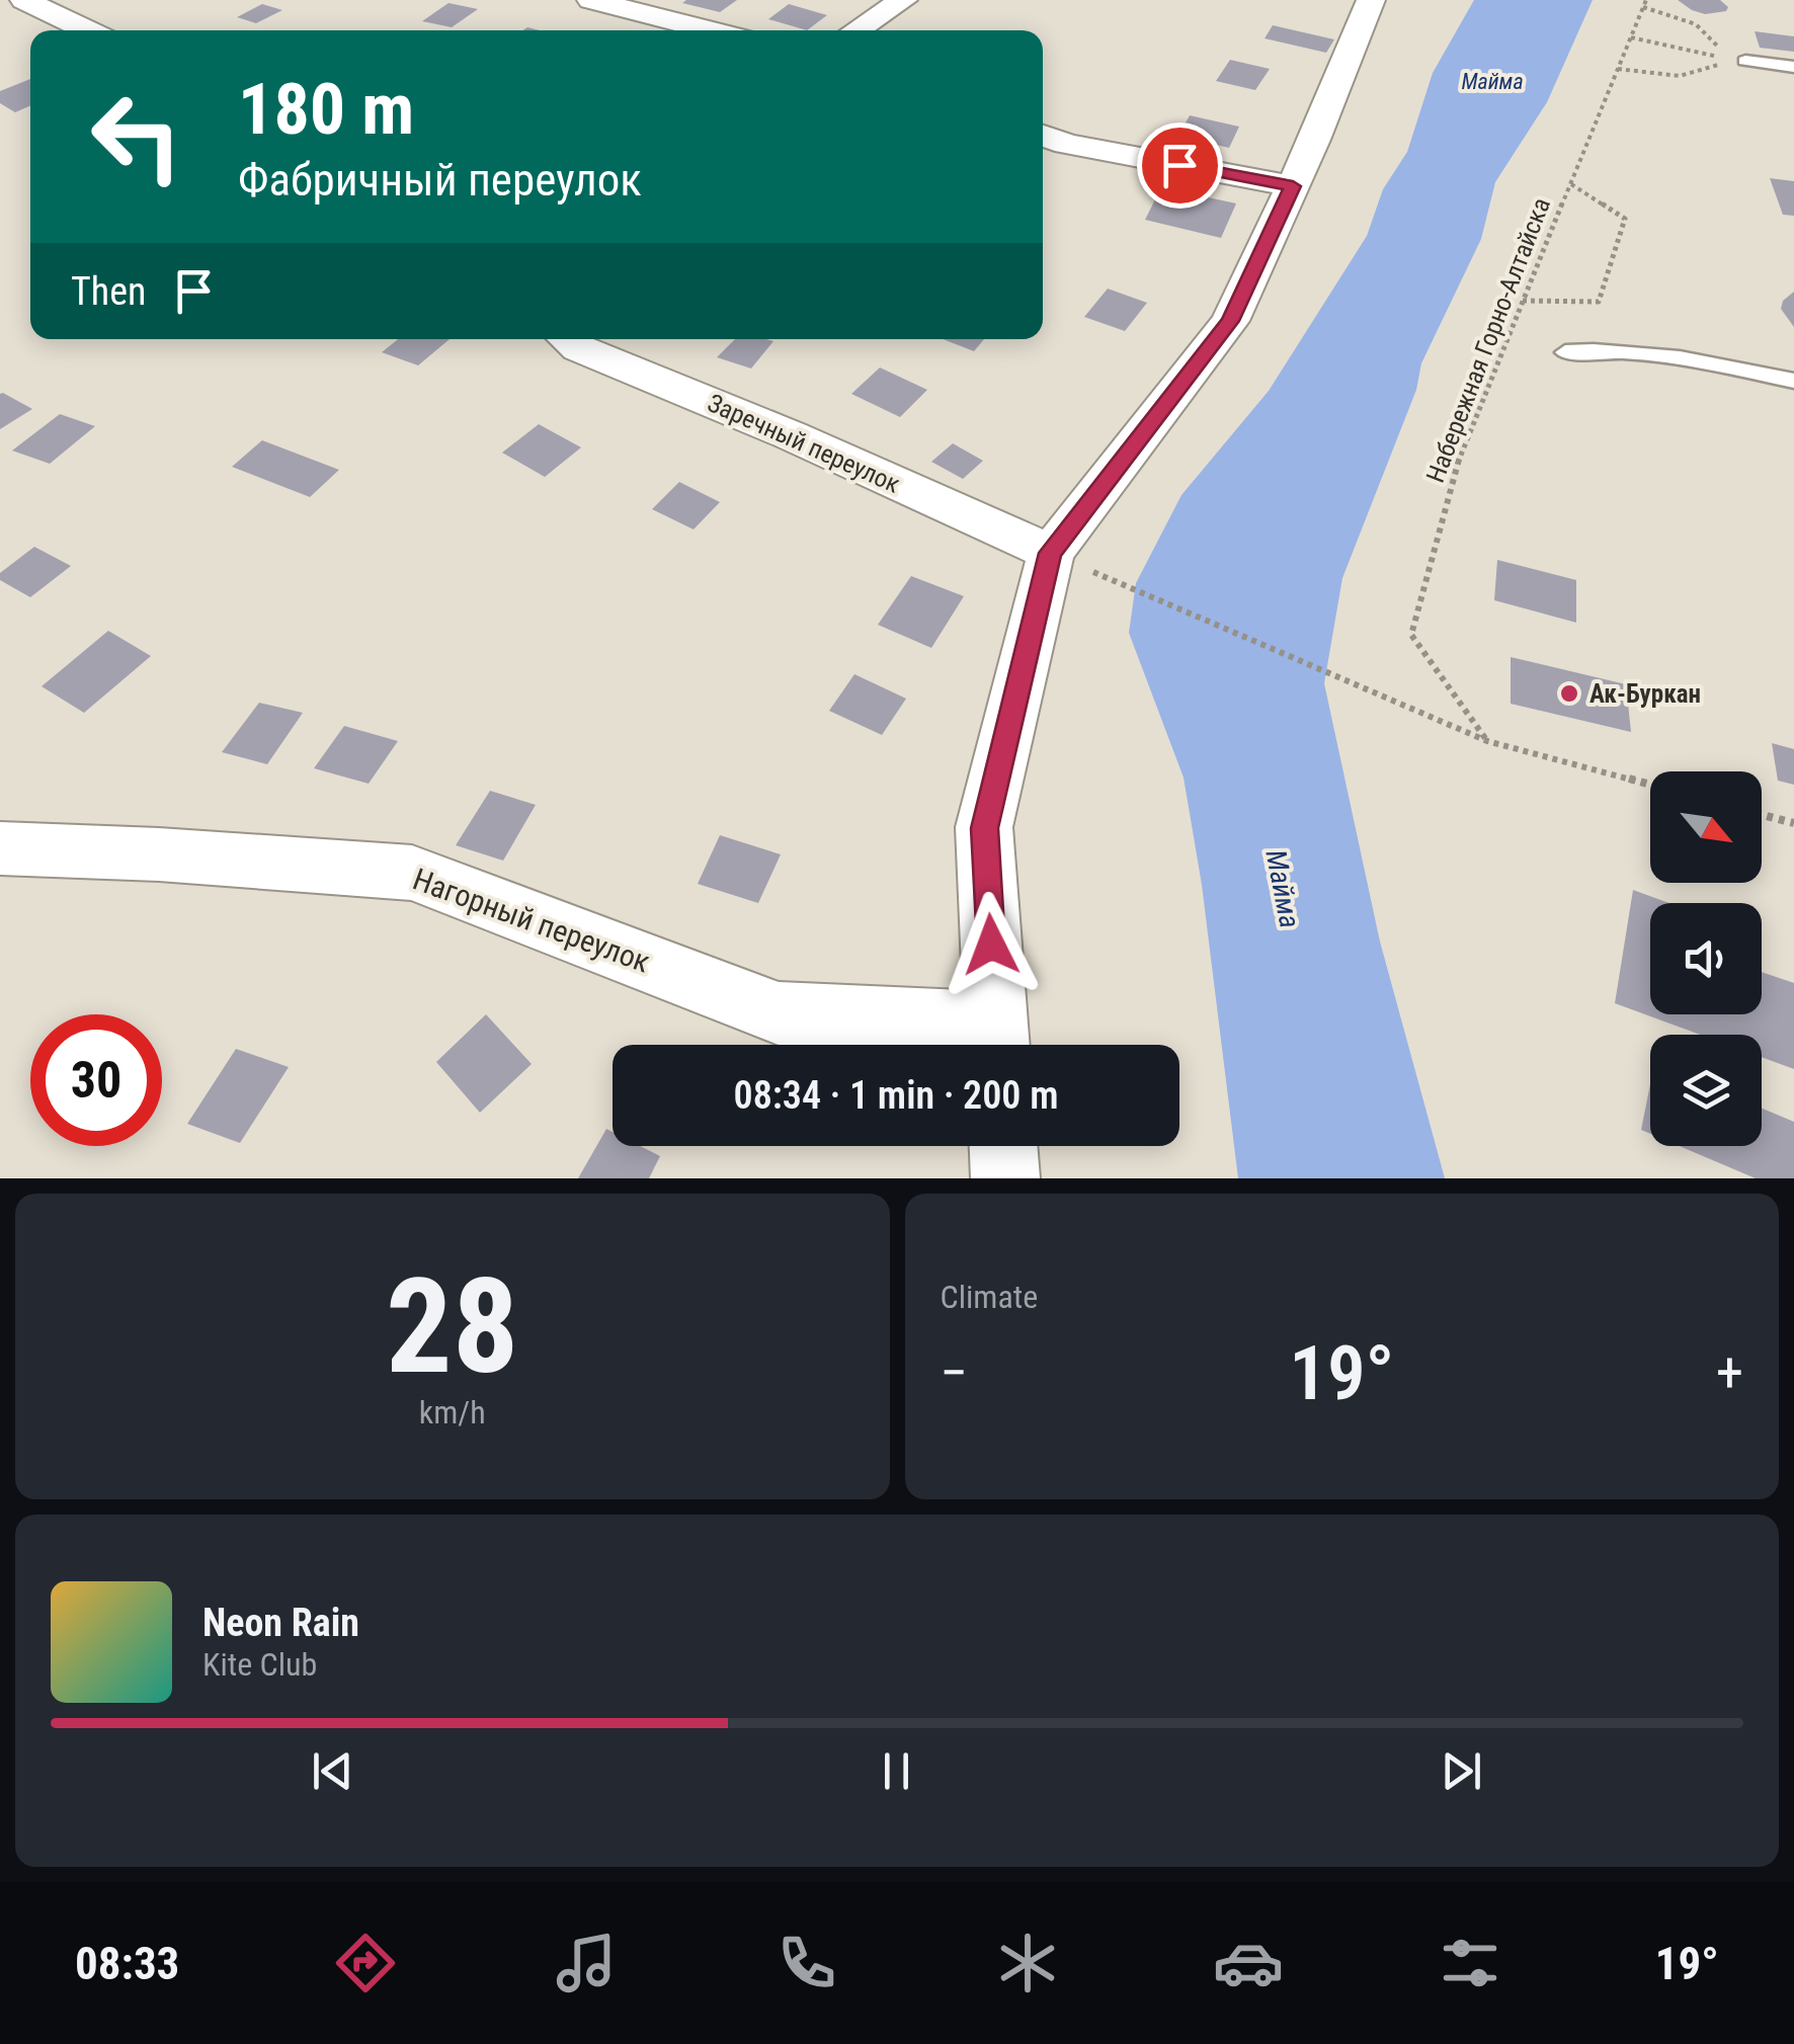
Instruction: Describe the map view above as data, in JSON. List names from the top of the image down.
{
  "streets": {
    "street": ["Заречный переулок", "Нагорный переулок"],
    "path": ["Набережная Горно-Алтайска"]
  },
  "water": ["Майма"],
  "places": ["Ак-Буркан"],
  "north": "bottom right",
  "page": {
    "turn": ["180 m", "Фабричный переулок"],
    "then": "Then",
    "limit": "30",
    "trip": "08:34 · 1 min · 200 m",
    "tile": [
      ["28", "km/h"],
      "Climate"
    ],
    "heat": ["−", "19°", "+"],
    "song": ["Neon Rain", "Kite Club"],
    "tabs": ["08:33", "19°"]
  }
}
